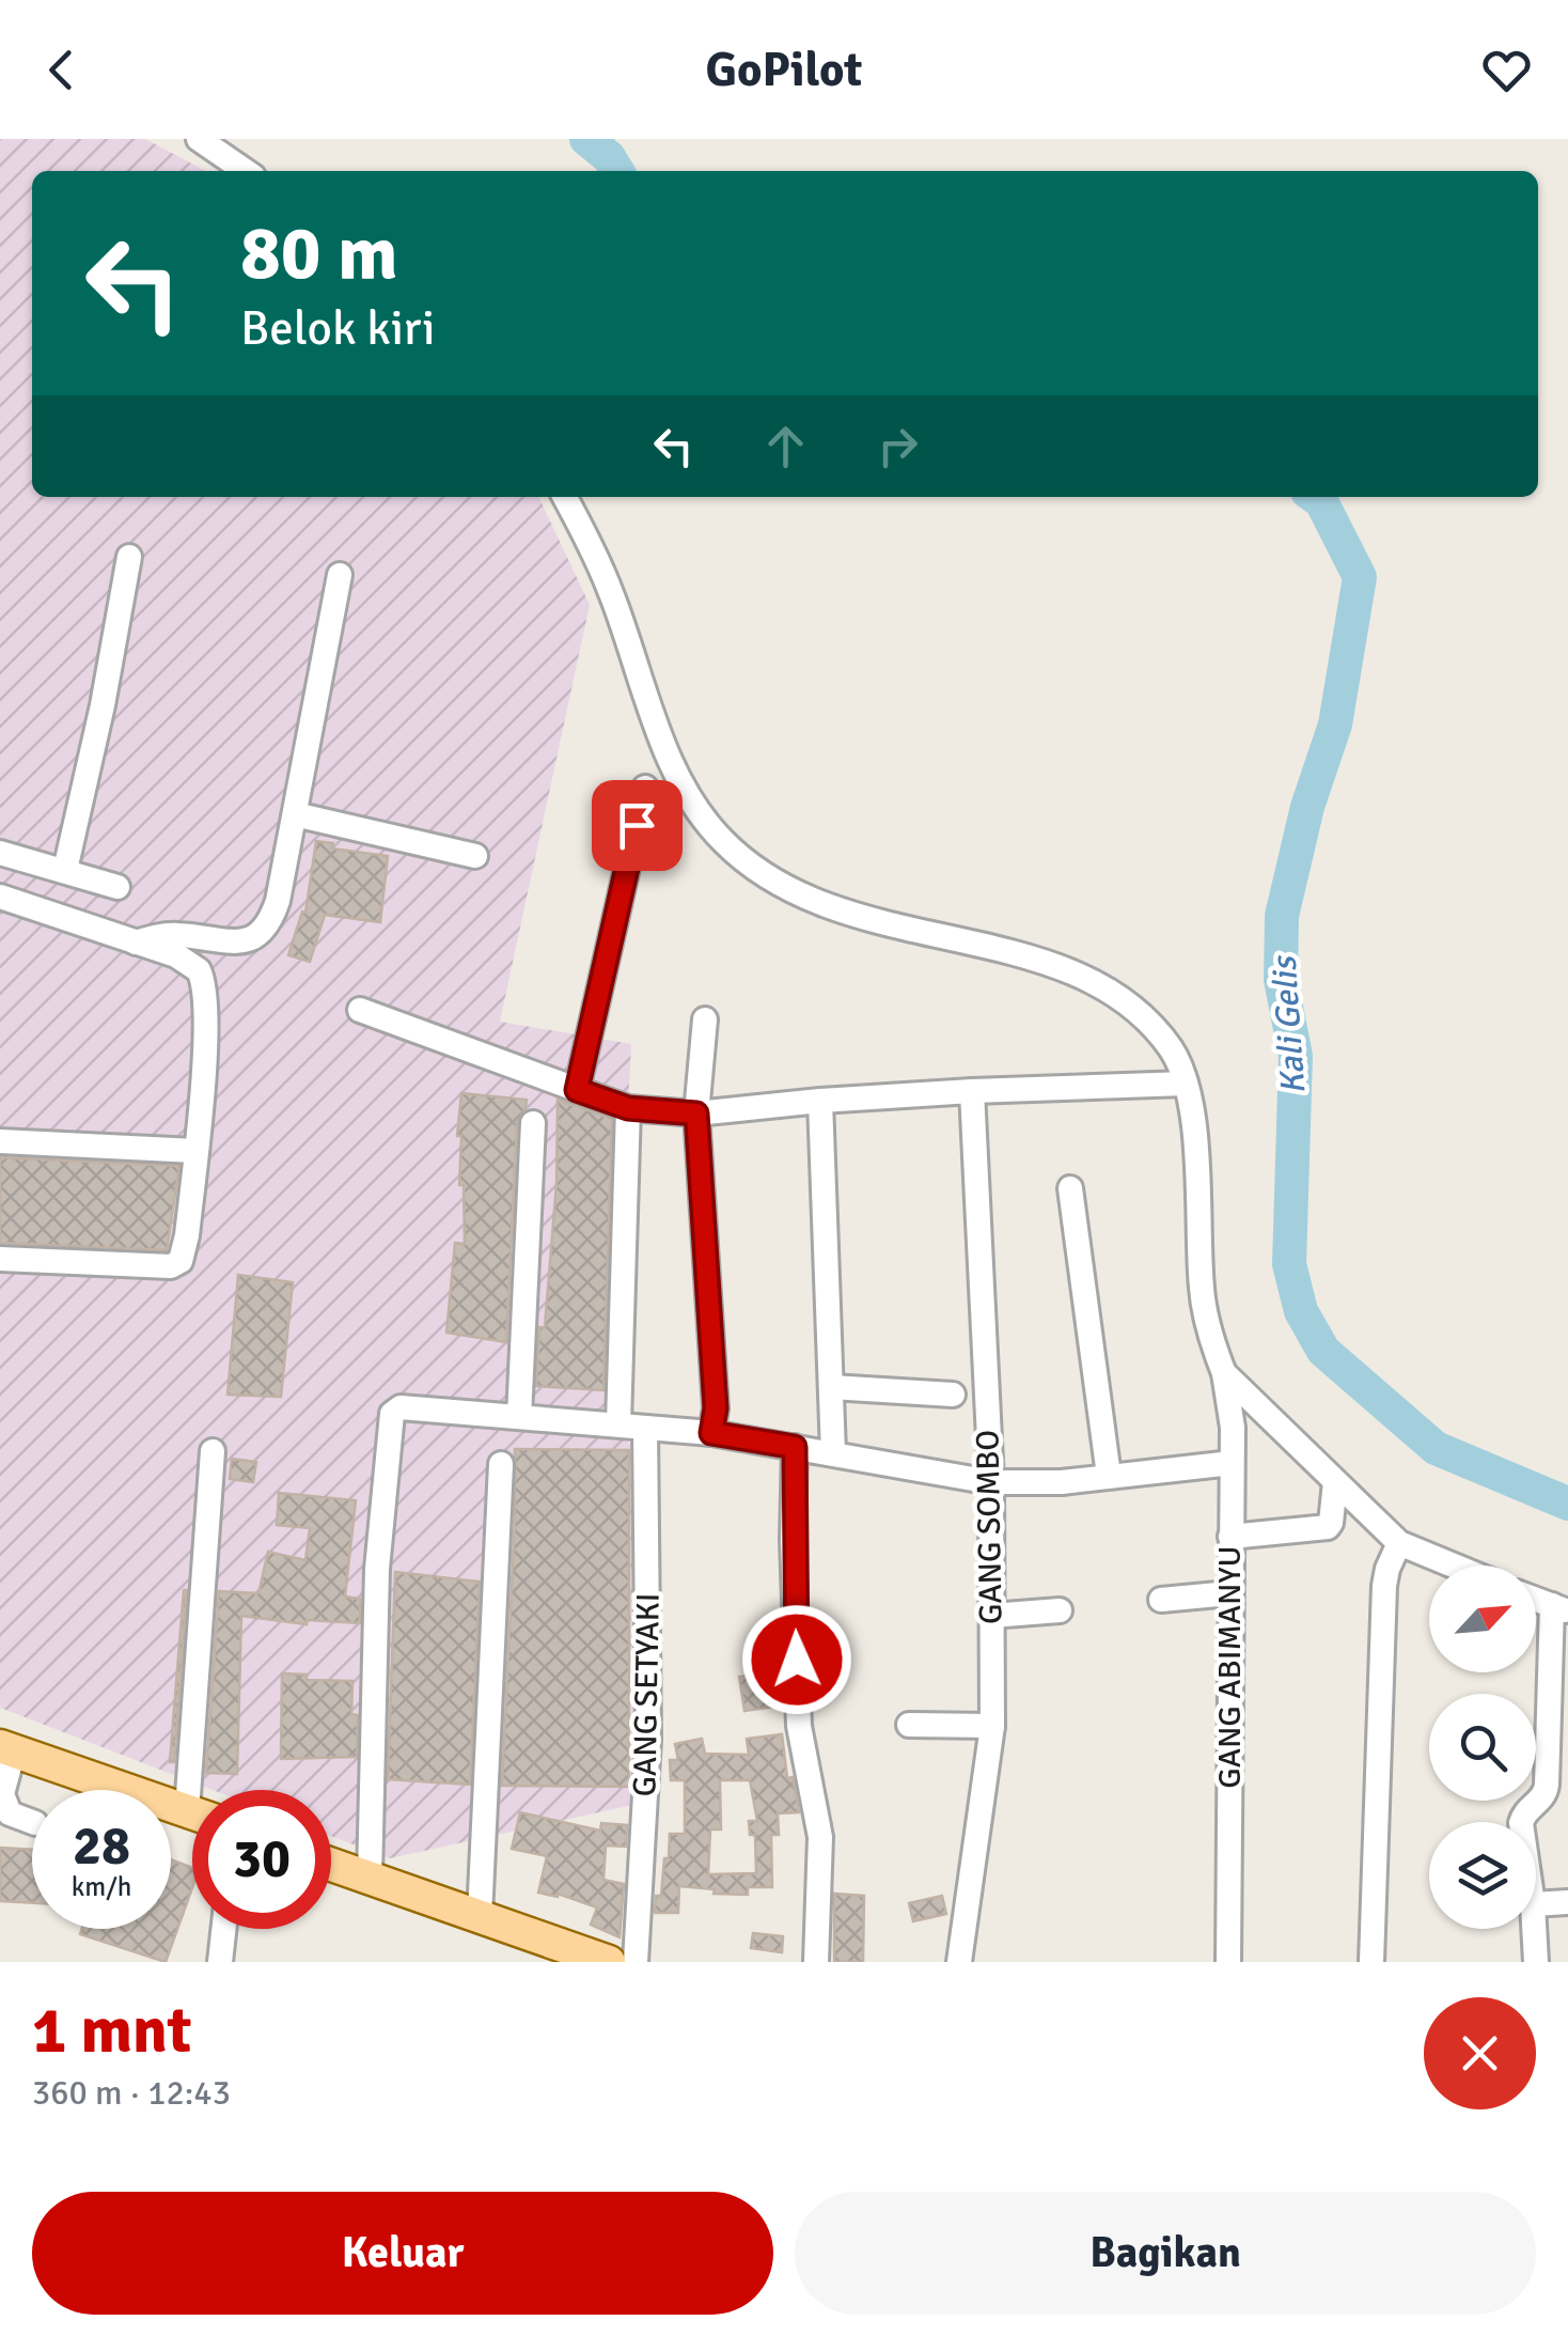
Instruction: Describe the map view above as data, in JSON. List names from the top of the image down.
{
  "streets": {
    "street": ["GANG SOMBO", "GANG ABIMANYU", "GANG SETYAKI"]
  },
  "water": ["Kali Gelis"],
  "north": "top right",
  "page": {
    "header": "GoPilot",
    "turn": ["80 m", "Belok kiri"],
    "speed": "28 km/h",
    "limit": "30",
    "heading": ["1 mnt", "360 m · 12:43"],
    "buttons": ["Keluar", "Bagikan"]
  }
}
